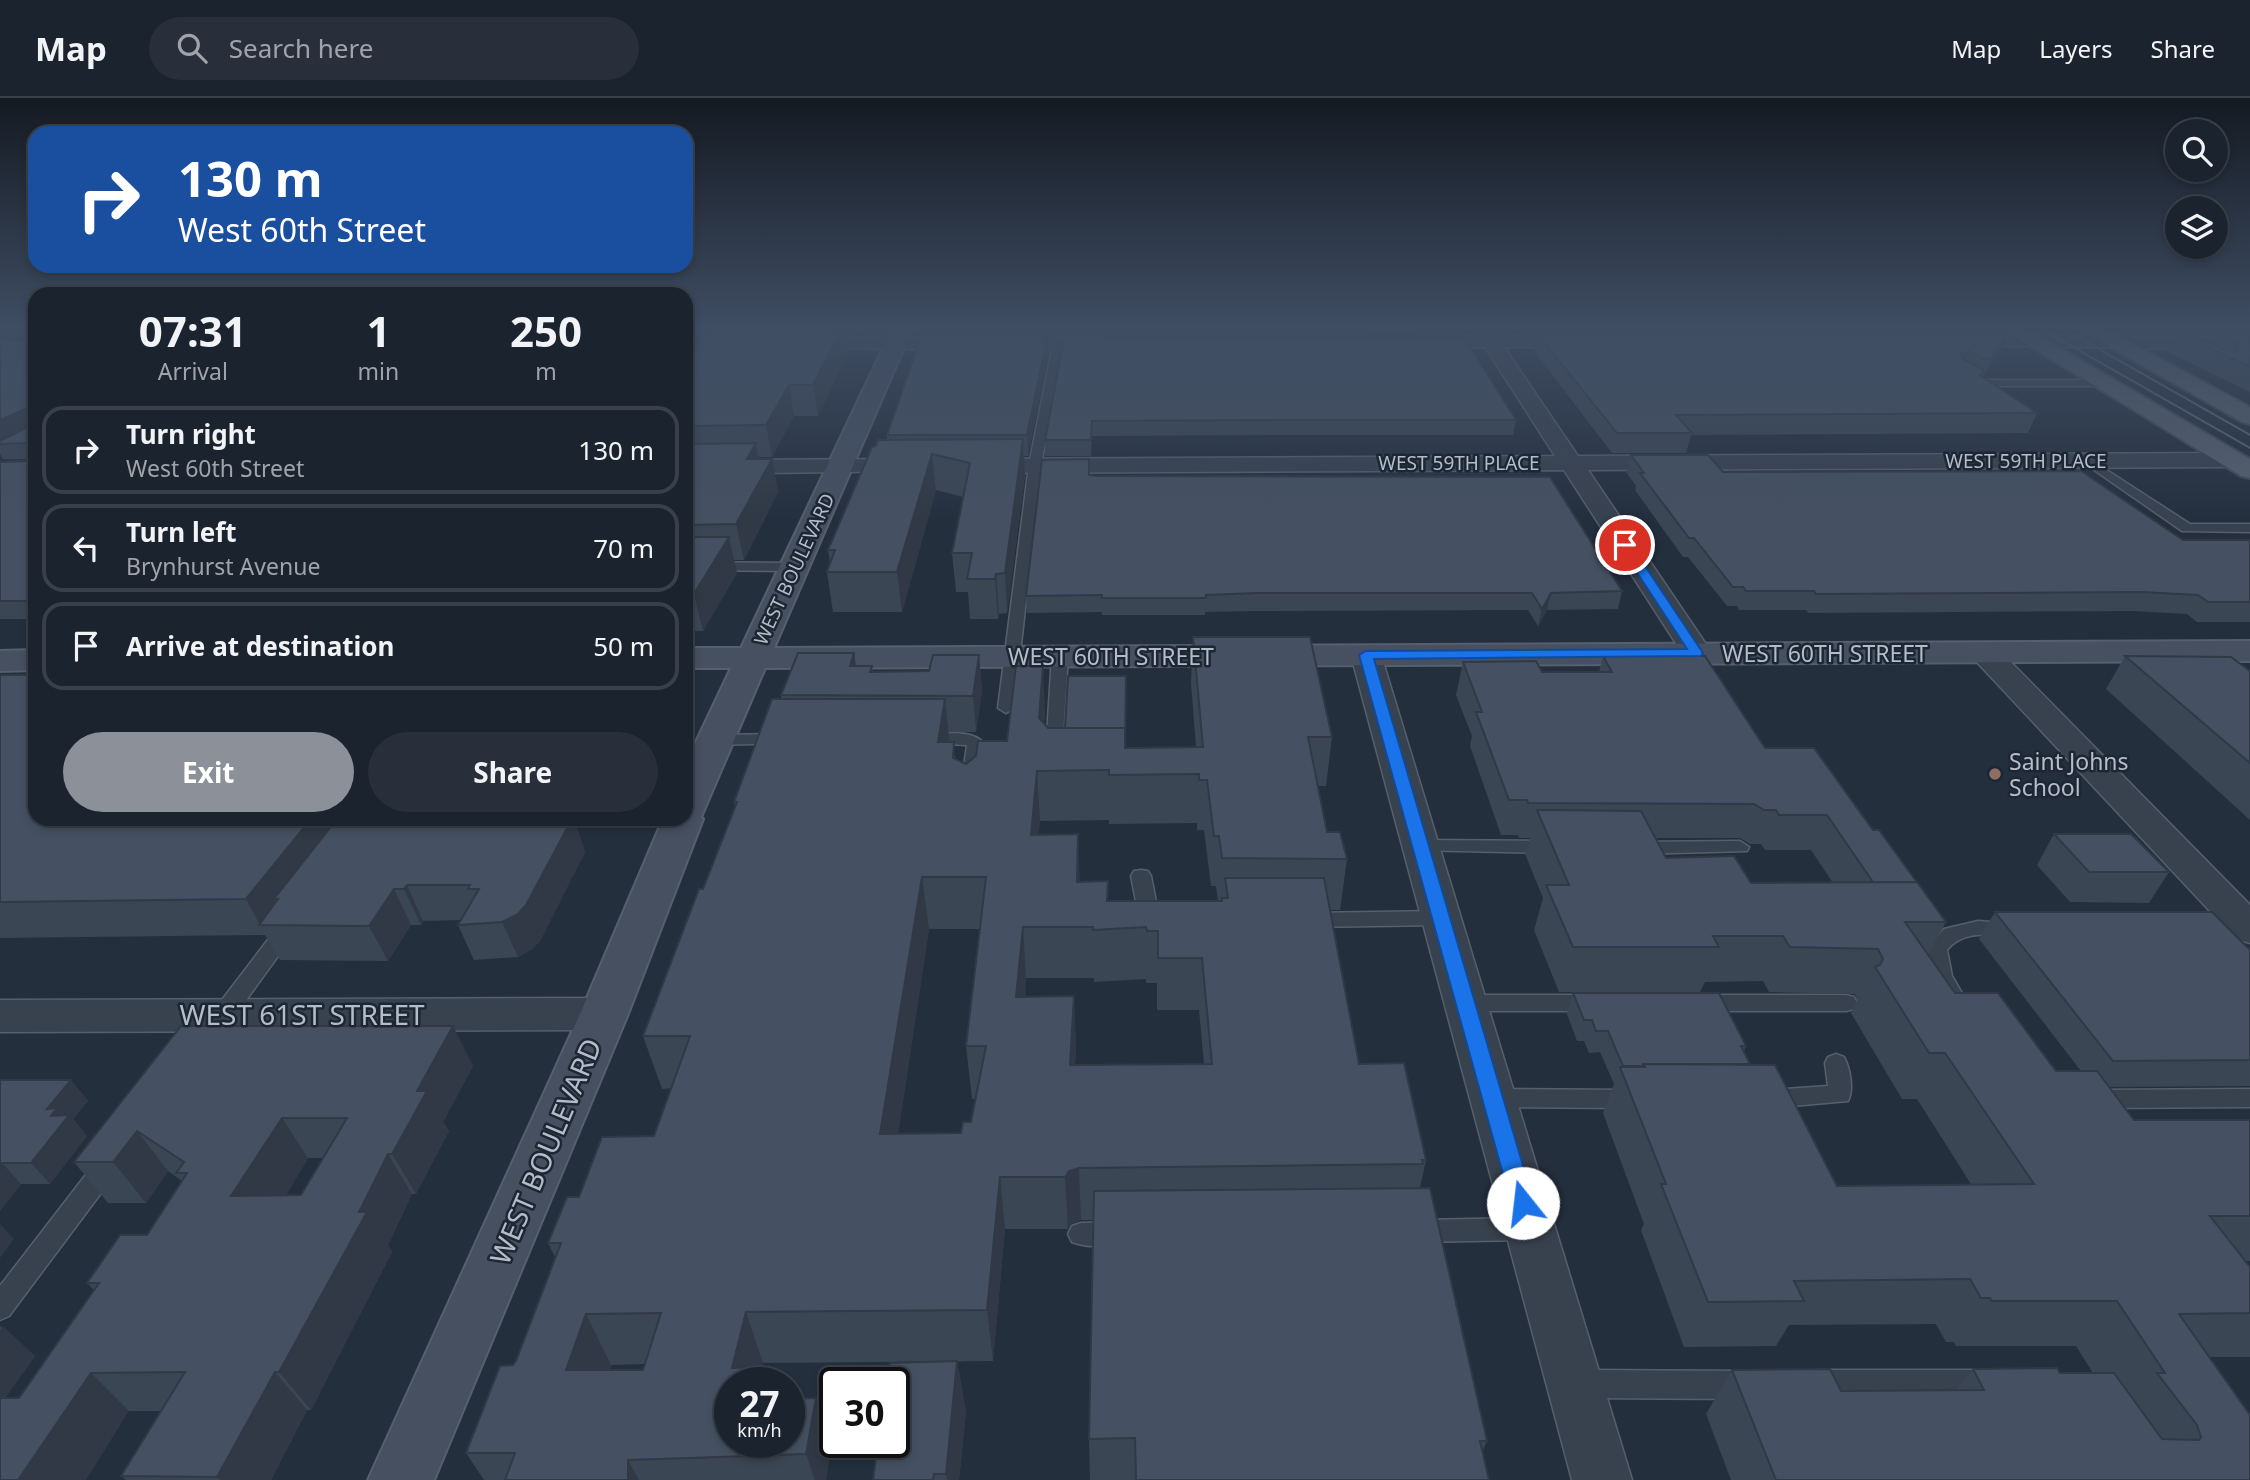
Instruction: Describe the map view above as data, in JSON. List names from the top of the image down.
{
  "streets": {
    "main road": ["WEST BOULEVARD", "WEST 60TH STREET"],
    "street": ["WEST 59TH PLACE", "WEST 61ST STREET"]
  },
  "crossings": [
    ["WEST 59TH PLACE", "WEST BOULEVARD"],
    ["WEST BOULEVARD", "WEST 60TH STREET"],
    ["WEST BOULEVARD", "WEST 61ST STREET"]
  ],
  "places": ["Saint Johns School"],
  "page": {
    "header": "Map",
    "search": "Search here",
    "nav": ["Map", "Layers", "Share"],
    "turn": ["130 m", "West 60th Street"],
    "eta": [
      "07:31",
      "Arrival",
      "1",
      "min",
      "250",
      "m"
    ],
    "list": [
      {
        "name": "Turn right",
        "note": "West 60th Street",
        "value": "130 m"
      },
      {
        "name": "Turn left",
        "note": "Brynhurst Avenue",
        "value": "70 m"
      },
      {
        "name": "Arrive at destination",
        "value": "50 m"
      }
    ],
    "buttons": ["Exit", "Share"],
    "speed": "27 km/h",
    "limit": "30"
  }
}
